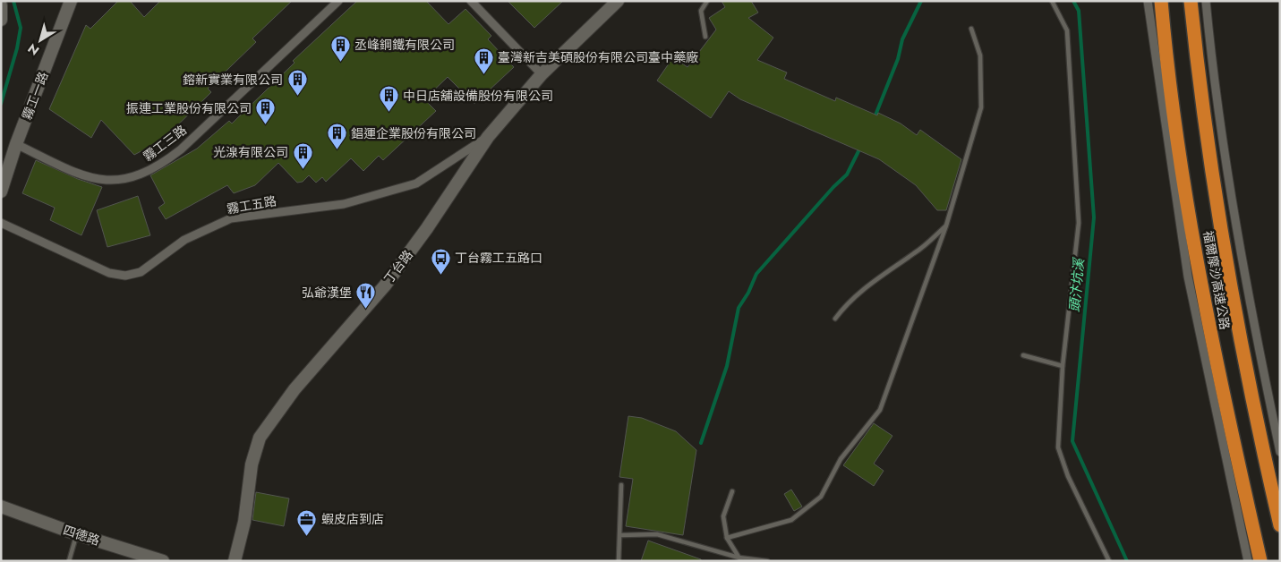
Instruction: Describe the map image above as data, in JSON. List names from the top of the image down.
{
  "streets": {
    "highway": ["福爾摩沙高速公路"],
    "street": [
      "霧工一路",
      "霧工三路",
      "霧工五路",
      "丁台路",
      "四德路"
    ]
  },
  "crossings": [
    ["霧工一路", "霧工三路"],
    ["霧工五路", "丁台路"]
  ],
  "water": ["頭汴坑溪"],
  "places": {
    "building": [
      "丞峰鋼鐵有限公司",
      "臺灣新吉美碩股份有限公司臺中藥廠",
      "鎔新實業有限公司",
      "中日店舖設備股份有限公司",
      "振連工業股份有限公司",
      "錩運企業股份有限公司",
      "光湶有限公司"
    ],
    "bus stop": ["丁台霧工五路口"],
    "restaurant": ["弘爺漢堡"],
    "office": ["蝦皮店到店"]
  },
  "north": "bottom left"
}
